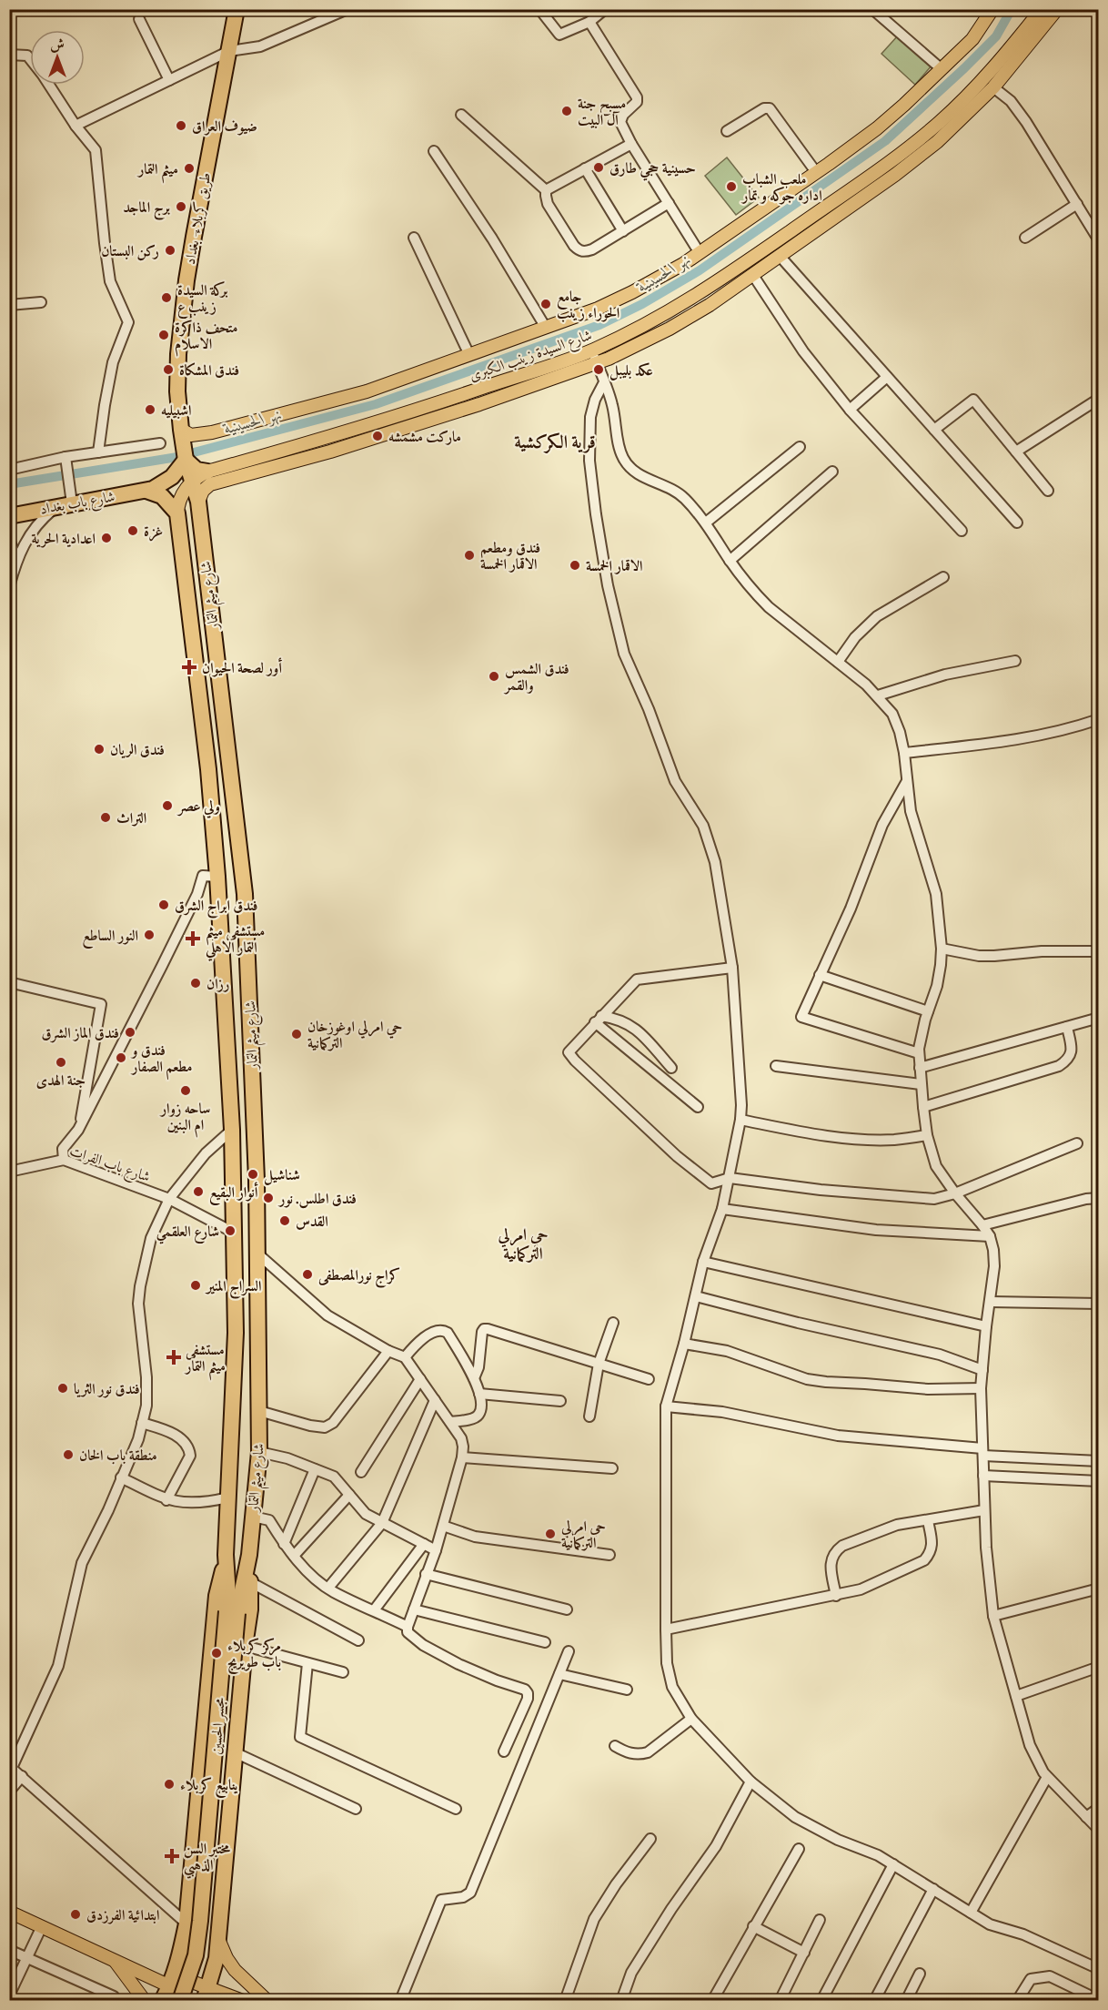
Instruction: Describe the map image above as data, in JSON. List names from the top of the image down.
{
  "streets": {
    "highway": [
      "طريق كربلاء- بغداد",
      "شارع باب بغداد",
      "شارع ميثم التمار",
      "مجسر الحسين"
    ],
    "main road": ["شارع السيدة زينب الكبرى"],
    "street": ["شارع باب الفرات"]
  },
  "crossings": [
    ["طريق كربلاء- بغداد", "شارع باب بغداد"],
    ["طريق كربلاء- بغداد", "شارع ميثم التمار"],
    ["شارع السيدة زينب الكبرى", "شارع ميثم التمار"],
    ["شارع باب بغداد", "شارع ميثم التمار"],
    ["شارع ميثم التمار", "مجسر الحسين"]
  ],
  "districts": ["قرية الكركشية", "حي امرلي التركمانية"],
  "water": ["نهر الحسينية"],
  "places": {
    "other": [
      "مسبح جنة آل البيت",
      "ضيوف العراق",
      "حسينية حجي طارق",
      "ميثم التمار",
      "ملعب الشباب اداره جوكه و تمار",
      "برج الماجد",
      "ركن البستان",
      "بركة السيدة زينب ع",
      "جامع الحوراء زينب",
      "متحف ذاكرة الاسلام",
      "فندق المشكاة",
      "عكد بليبل",
      "اشبيليه",
      "ماركت مشمشه",
      "غزة",
      "اعدادية الحرية",
      "فندق ومطعم الاقمار الخمسة",
      "الاقمار الخمسة",
      "فندق الشمس والقمر",
      "فندق الريان",
      "ولي عصر",
      "التراث",
      "فندق ابراج الشرق",
      "النور الساطع",
      "رزان",
      "فندق الماز الشرق",
      "حي امرلي اوغوزخان التركمانية",
      "فندق و مطعم الصفار",
      "جنة الهدى",
      "ساحه زوار ام البنين",
      "شناشيل",
      "أنوار البقيع",
      "فندق اطلس. نور",
      "القدس",
      "شارع العلقمي",
      "كراج نورالمصطفى",
      "السراج المنير",
      "فندق نور الثريا",
      "منطقة باب الخان",
      "حي امرلي التركمانية",
      "مركز كربلاء باب طويريج",
      "ينابيع كربلاء",
      "ابتدائية الفرزدق"
    ],
    "health": [
      "أور لصحة الحيوان",
      "مستشفى ميثم التمار الاهلي",
      "مستشفى ميثم التمار",
      "مختبر السن الذهبي"
    ]
  },
  "north": "top"
}
